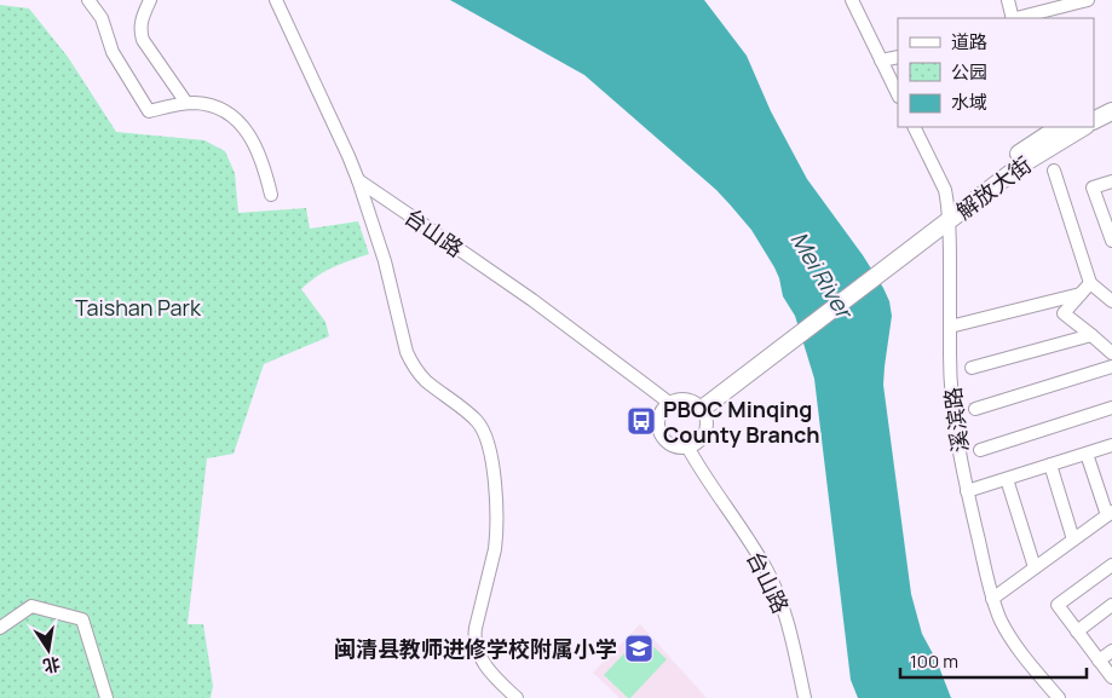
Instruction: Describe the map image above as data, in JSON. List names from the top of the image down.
{
  "streets": {
    "main road": ["解放大街"],
    "street": ["台山路", "溪滨路"]
  },
  "crossings": [
    ["解放大街", "台山路"],
    ["解放大街", "溪滨路"]
  ],
  "water": ["Mei River"],
  "parks": ["Taishan Park"],
  "places": {
    "bus stop": ["PBOC Minqing County Branch"],
    "school or university": ["闽清县教师进修学校附属小学"]
  },
  "legend": ["道路", "公园", "水域"],
  "scale_bar": "100 m",
  "north": "bottom"
}
